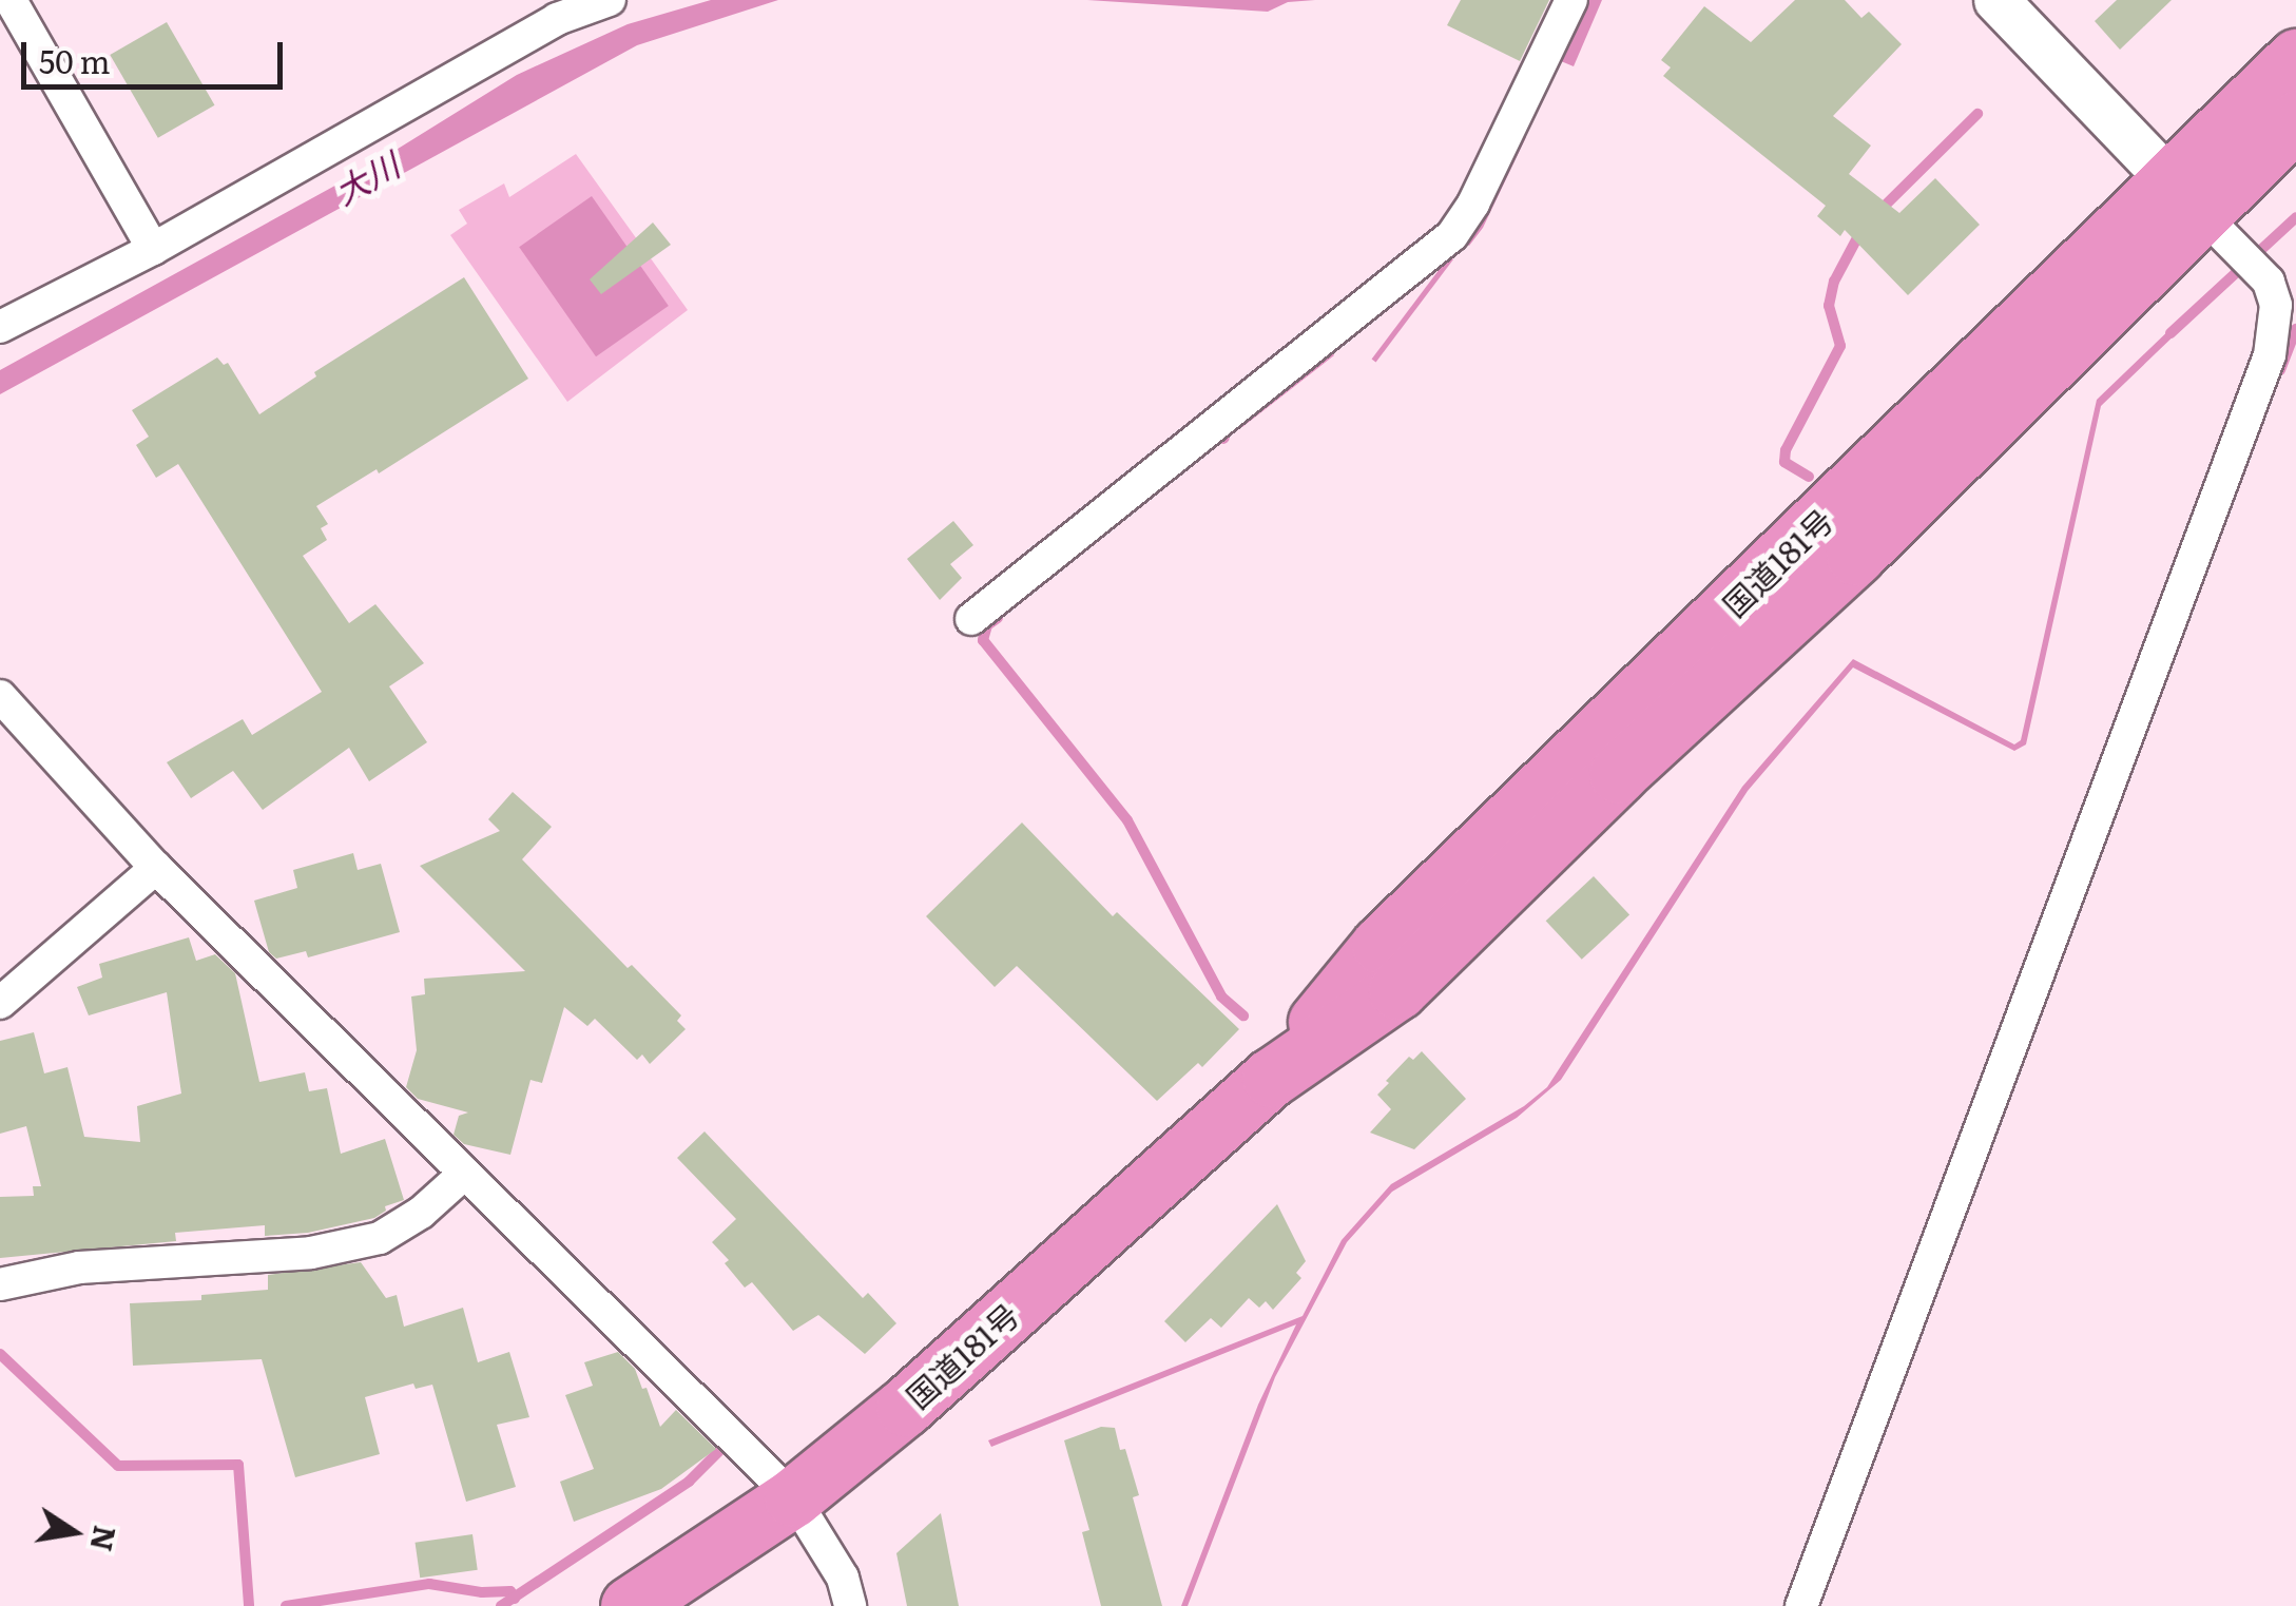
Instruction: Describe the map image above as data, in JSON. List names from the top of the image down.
{
  "streets": {
    "highway": ["国道181号"]
  },
  "water": ["大川"],
  "scale_bar": "50 m",
  "north": "right"
}
